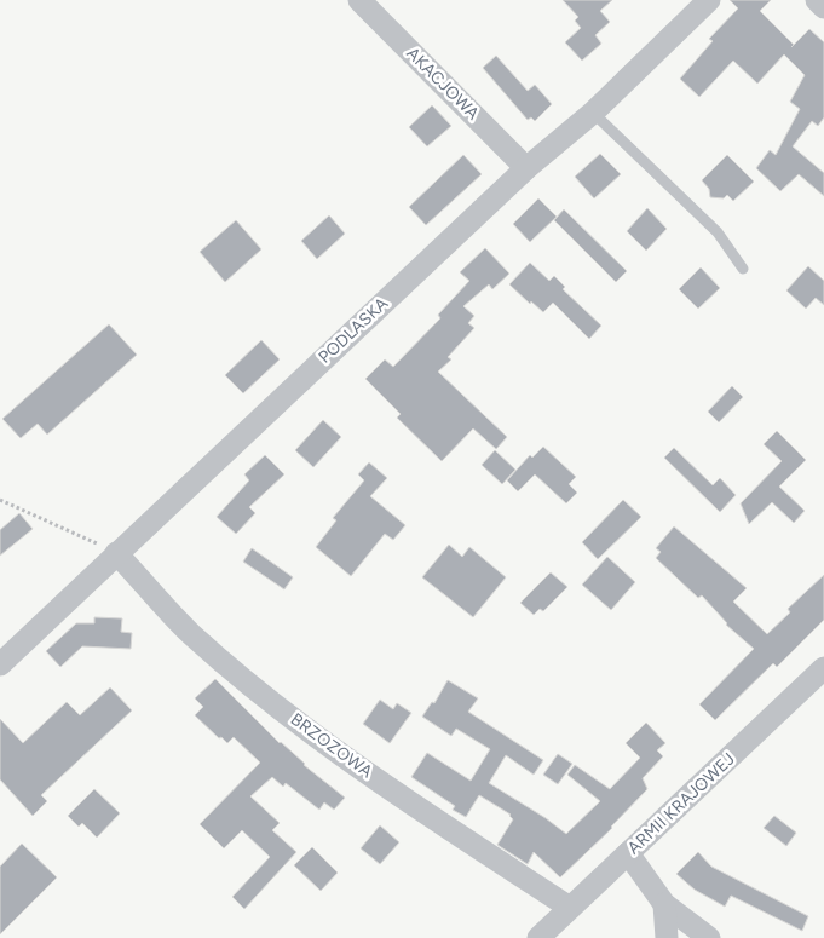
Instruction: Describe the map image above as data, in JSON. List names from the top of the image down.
{
  "streets": {
    "street": [
      "AKACJOWA",
      "PODLASKA",
      "BRZOZOWA",
      "ARMII KRAJOWEJ"
    ]
  },
  "crossings": [
    ["AKACJOWA", "PODLASKA"],
    ["PODLASKA", "BRZOZOWA"],
    ["BRZOZOWA", "ARMII KRAJOWEJ"]
  ]
}
